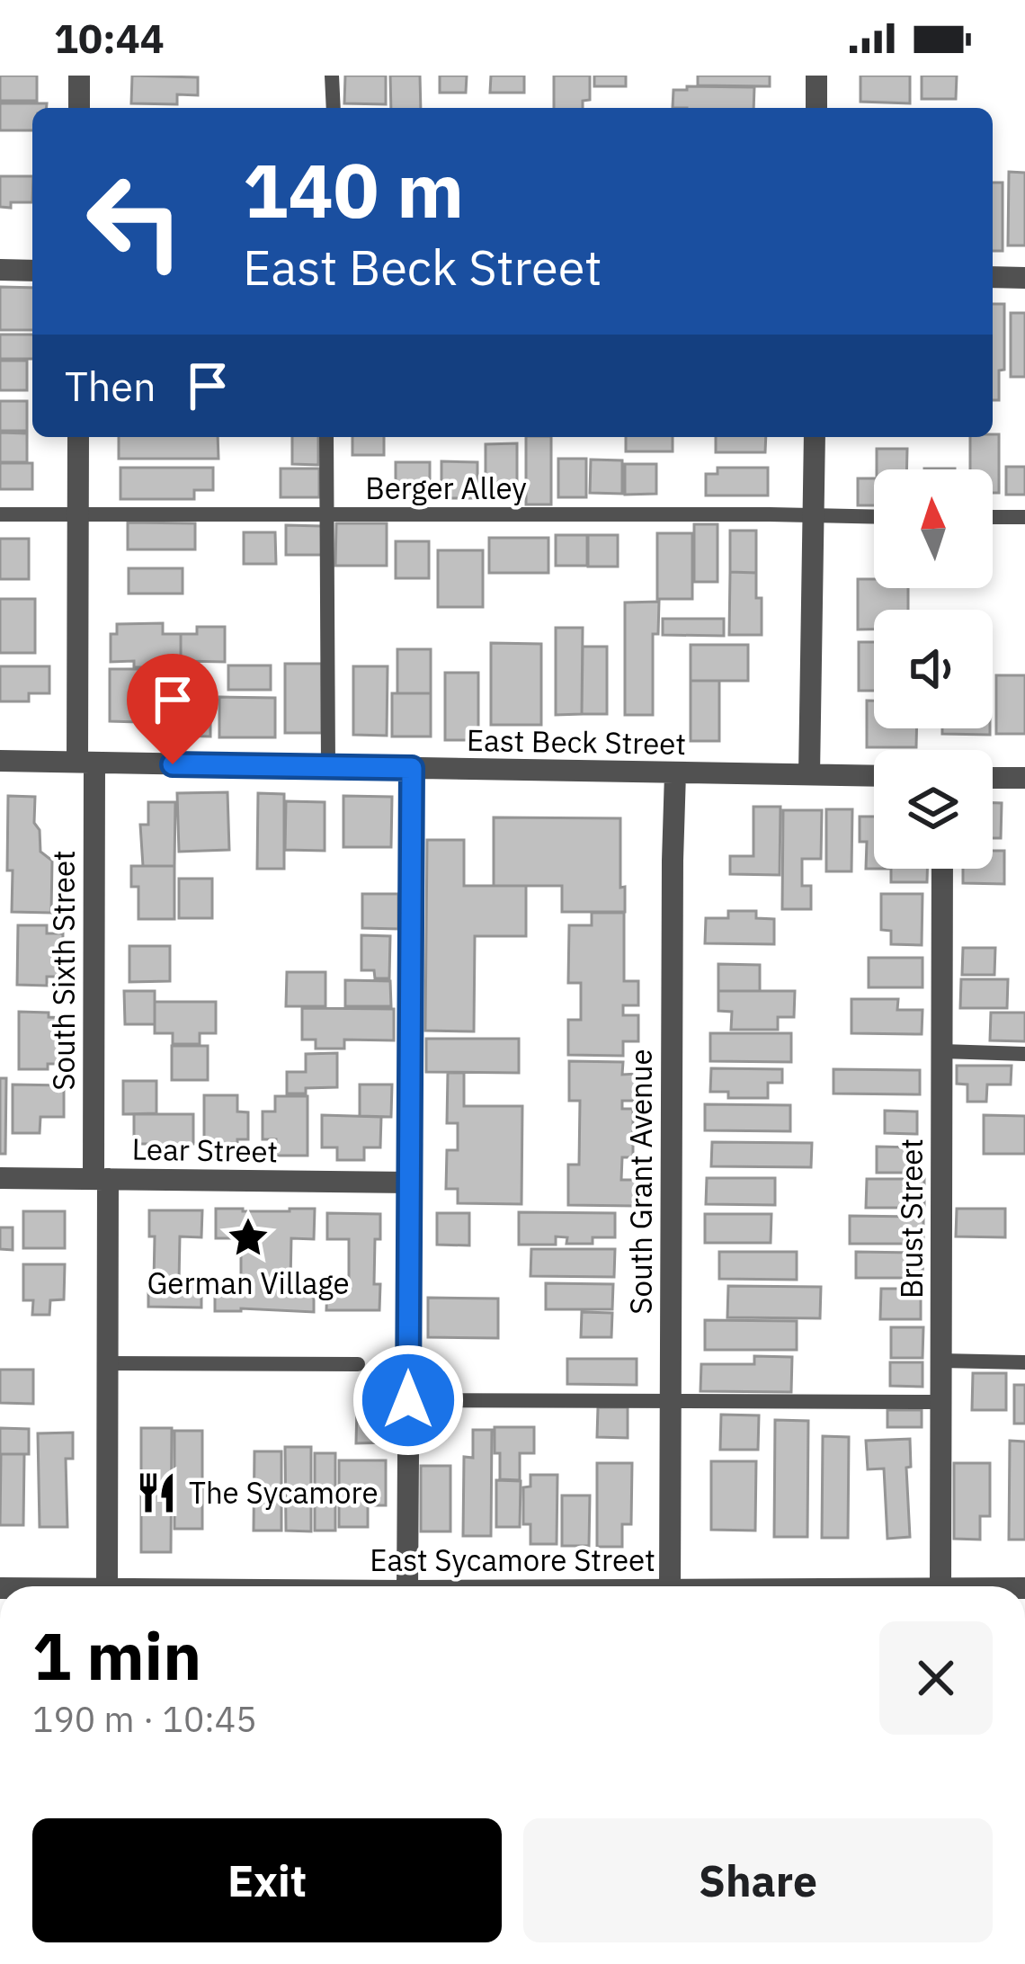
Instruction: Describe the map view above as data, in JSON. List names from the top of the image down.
{
  "streets": {
    "street": [
      "East Beck Street",
      "South Sixth Street",
      "Lear Street",
      "South Grant Avenue",
      "Brust Street"
    ],
    "lane": ["Berger Alley"]
  },
  "crossings": [
    ["Berger Alley", "South Sixth Street"],
    ["East Beck Street", "South Sixth Street"],
    ["East Beck Street", "South Grant Avenue"],
    ["South Sixth Street", "Lear Street"]
  ],
  "places": {
    "place": ["German Village"],
    "restaurant": ["The Sycamore"]
  },
  "north": "top",
  "page": {
    "status": "10:44",
    "turn": ["140 m", "East Beck Street"],
    "then": "Then",
    "heading": ["1 min", "190 m · 10:45"],
    "buttons": ["Exit", "Share"]
  }
}
